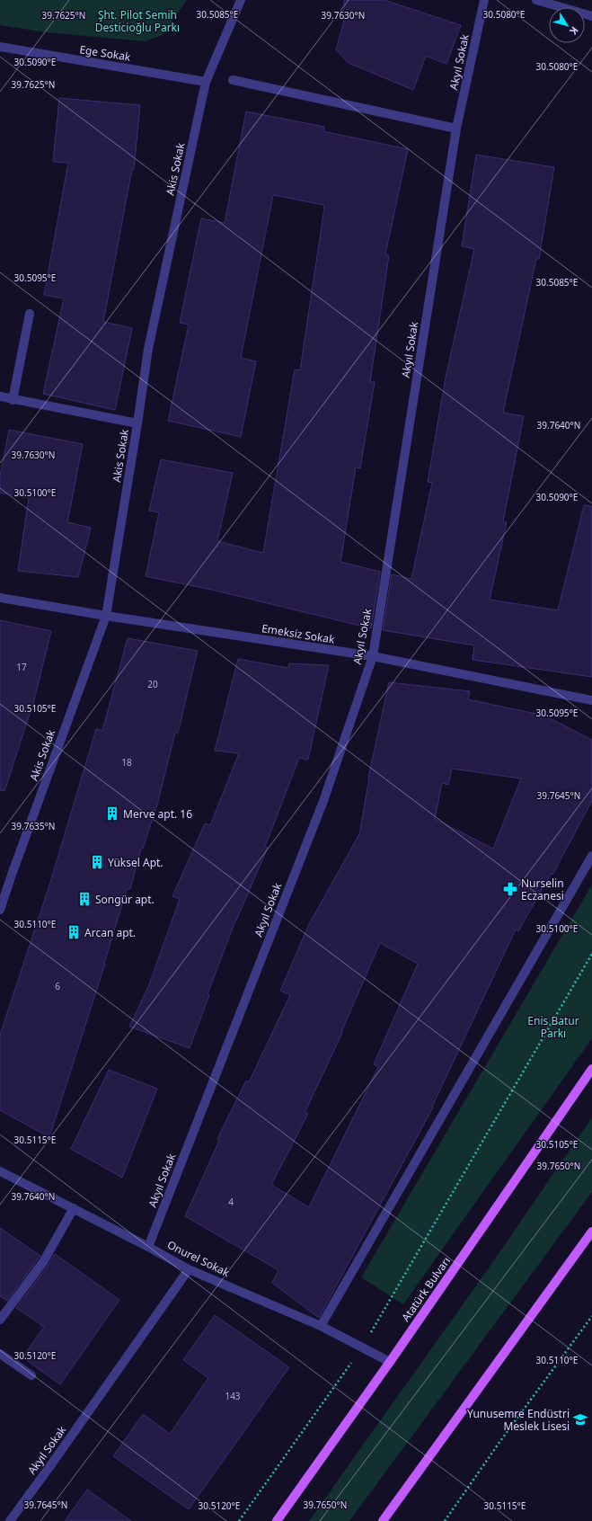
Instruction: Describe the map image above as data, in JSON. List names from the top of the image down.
{
  "streets": {
    "main road": ["Atatürk Bulvarı"],
    "street": [
      "Ege Sokak",
      "Akyıl Sokak",
      "Akis Sokak",
      "Emeksiz Sokak",
      "Onurel Sokak"
    ]
  },
  "crossings": [
    ["Ege Sokak", "Akis Sokak"],
    ["Akyıl Sokak", "Emeksiz Sokak"],
    ["Akyıl Sokak", "Onurel Sokak"],
    ["Akis Sokak", "Emeksiz Sokak"],
    ["Onurel Sokak", "Atatürk Bulvarı"]
  ],
  "parks": ["Şht. Pilot Semih Desticioğlu Parkı", "Enis Batur Parkı"],
  "places": {
    "building": [
      "Merve apt. 16",
      "Yüksel Apt.",
      "Songür apt.",
      "Arcan apt."
    ],
    "pharmacy": ["Nurselin Eczanesi"],
    "school or university": ["Yunusemre Endüstri Meslek Lisesi"]
  },
  "house_numbers": [
    "17",
    "20",
    "18",
    "6",
    "4",
    "143"
  ],
  "north": "bottom right",
  "coordinates": [
    "30.5085°E",
    "30.5080°E",
    "39.7625°N",
    "39.7630°N",
    "30.5090°E",
    "30.5095°E",
    "39.7640°N",
    "30.5100°E",
    "30.5105°E",
    "39.7645°N",
    "39.7635°N",
    "30.5110°E",
    "30.5115°E",
    "39.7650°N",
    "30.5120°E"
  ]
}
